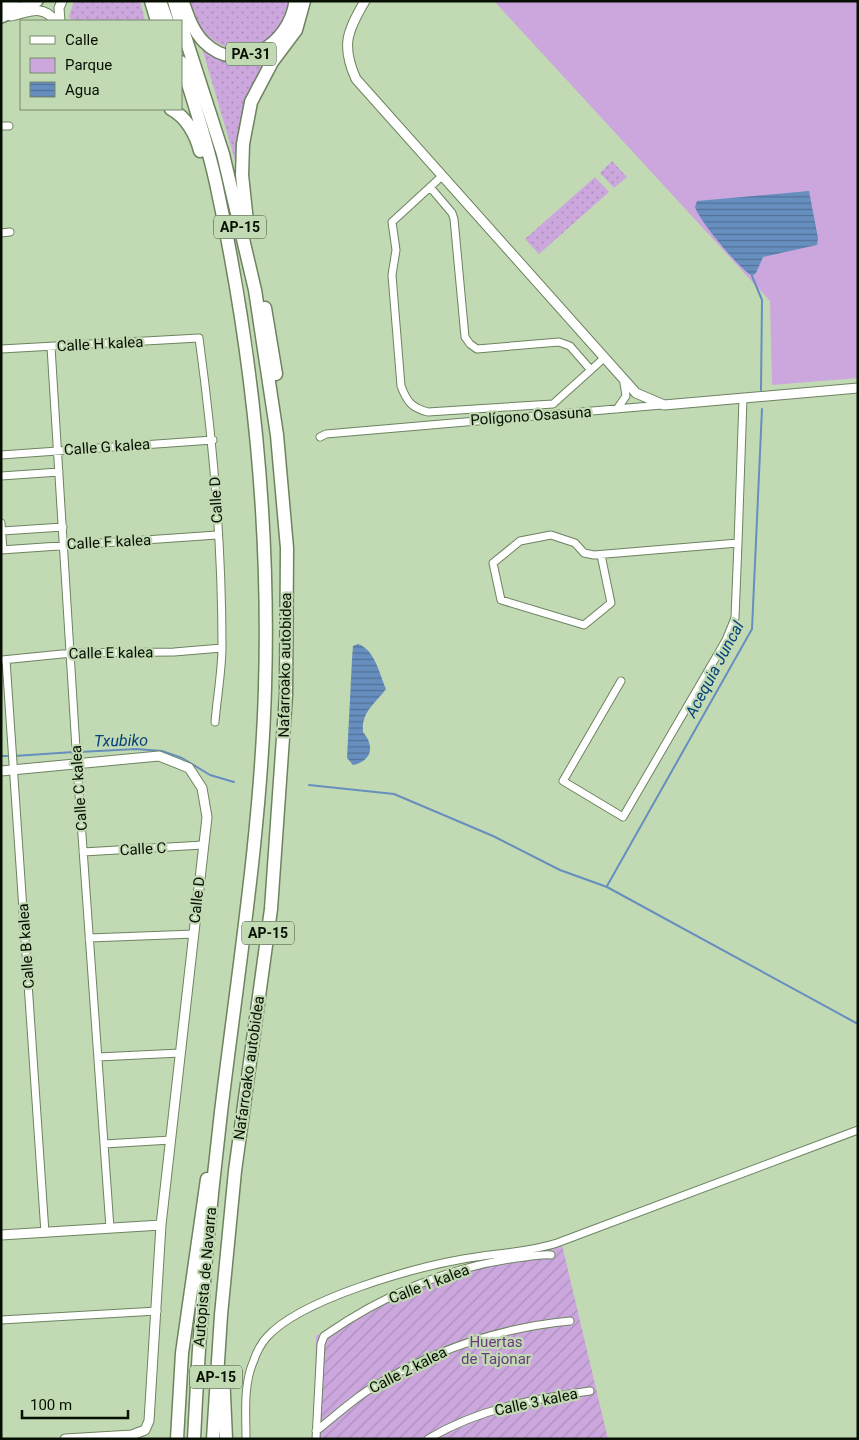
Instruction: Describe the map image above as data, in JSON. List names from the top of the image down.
{
  "streets": {
    "highway": [
      "PA-31",
      "AP-15",
      "Nafarroako autobidea",
      "Autopista de Navarra"
    ],
    "street": [
      "Calle H kalea",
      "Polígono Osasuna",
      "Calle G kalea",
      "Calle D",
      "Calle F kalea",
      "Calle E kalea",
      "Calle C kalea",
      "Calle C",
      "Calle B kalea",
      "Calle 1 kalea",
      "Calle 2 kalea",
      "Calle 3 kalea"
    ]
  },
  "crossings": [
    ["Calle H kalea", "Calle D"],
    ["Calle H kalea", "Calle C kalea"],
    ["Calle G kalea", "Calle D"],
    ["Calle G kalea", "Calle C kalea"],
    ["Calle D", "Calle F kalea"],
    ["Calle D", "Calle E kalea"],
    ["Calle D", "Calle C kalea"],
    ["Calle D", "Calle C"],
    ["Calle D", "Calle B kalea"],
    ["Calle F kalea", "Calle C kalea"],
    ["Calle E kalea", "Calle C kalea"],
    ["Calle E kalea", "Calle B kalea"],
    ["Nafarroako autobidea", "Autopista de Navarra"],
    ["Calle C kalea", "Calle C"],
    ["Calle 1 kalea", "Calle 2 kalea"]
  ],
  "water": ["Acequia Juncal", "Txubiko"],
  "parks": ["Huertas de Tajonar"],
  "legend": ["Calle", "Parque", "Agua"],
  "scale_bar": "100 m"
}
